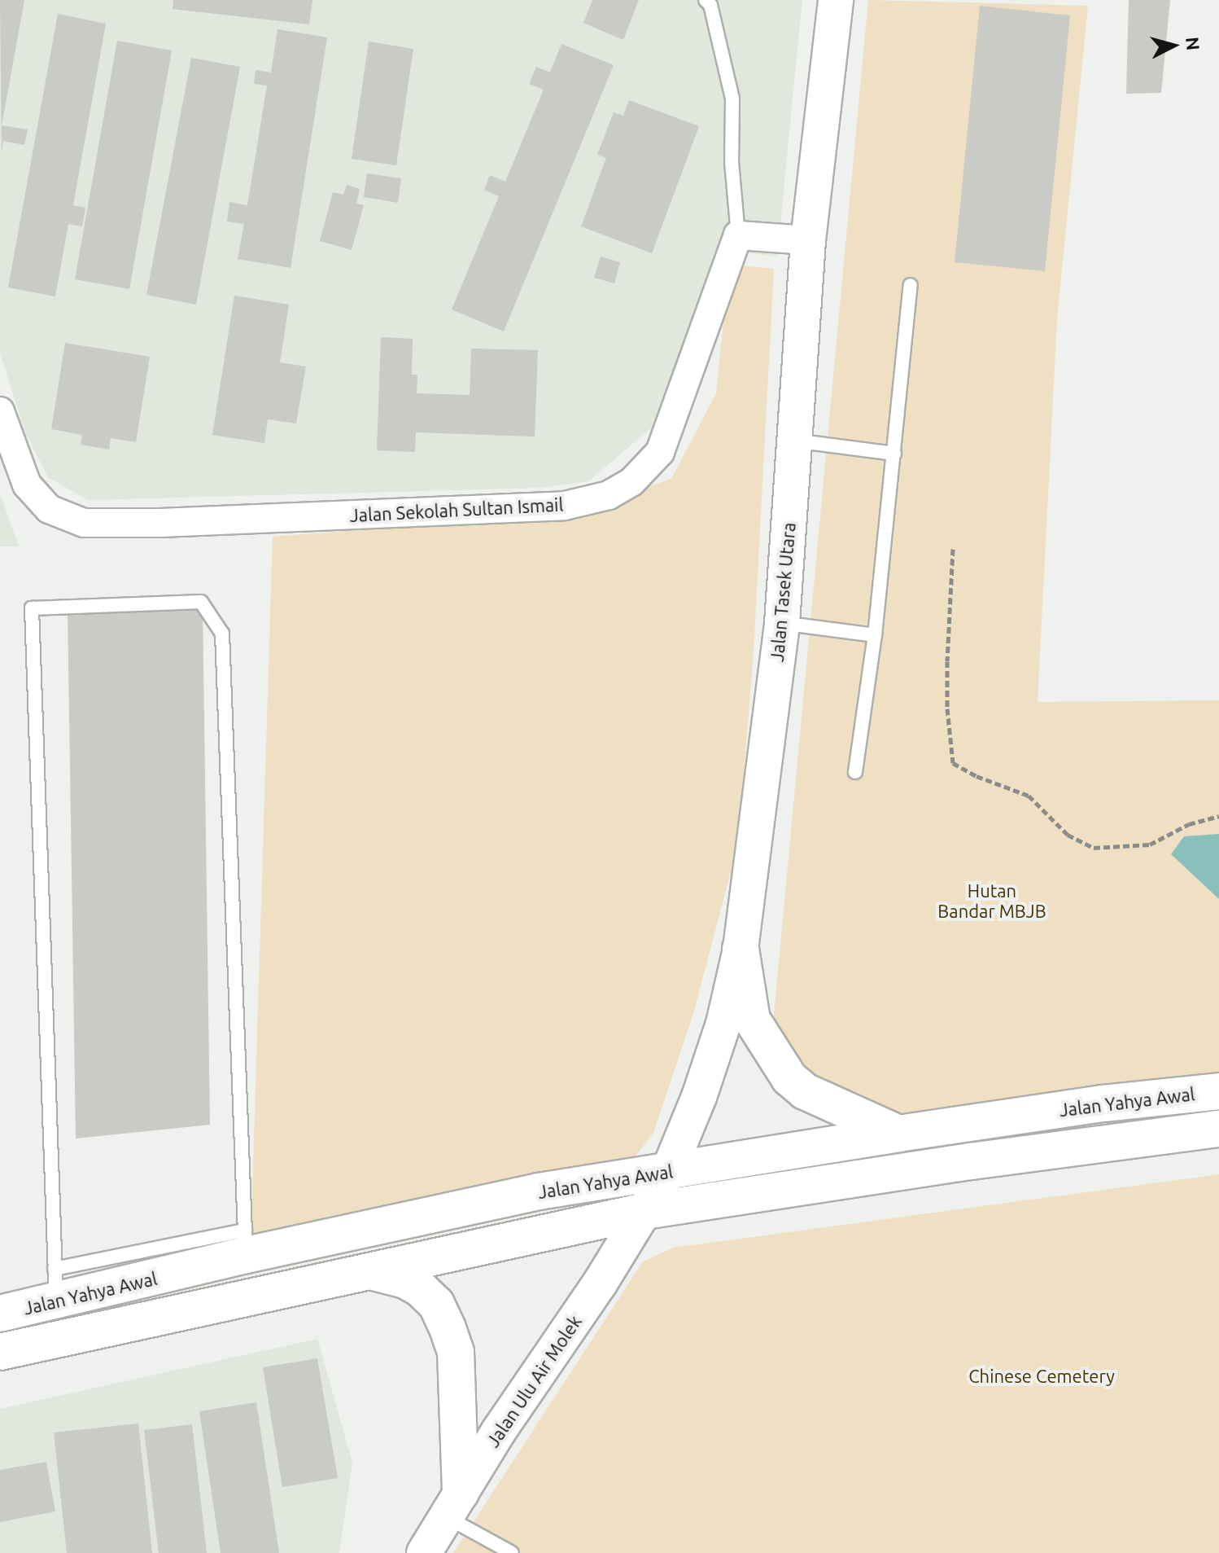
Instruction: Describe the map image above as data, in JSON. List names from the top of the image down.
{
  "streets": {
    "main road": ["Jalan Yahya Awal"],
    "street": ["Jalan Sekolah Sultan Ismail", "Jalan Tasek Utara", "Jalan Ulu Air Molek"]
  },
  "crossings": [
    ["Jalan Tasek Utara", "Jalan Yahya Awal"],
    ["Jalan Tasek Utara", "Jalan Ulu Air Molek"],
    ["Jalan Yahya Awal", "Jalan Ulu Air Molek"]
  ],
  "parks": ["Hutan Bandar MBJB", "Chinese Cemetery"],
  "north": "right"
}
